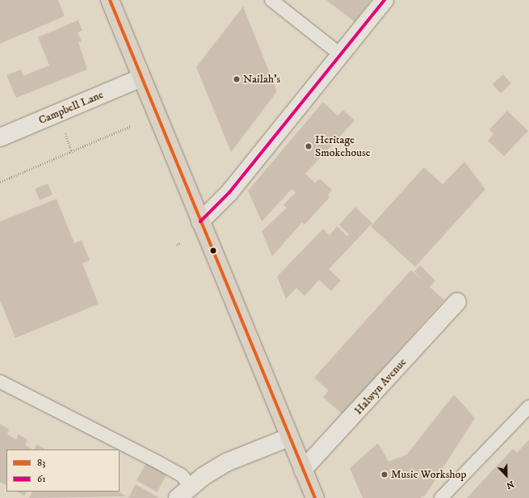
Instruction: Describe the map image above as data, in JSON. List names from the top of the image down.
{
  "streets": {
    "street": ["Campbell Lane", "Halwyn Avenue"]
  },
  "places": ["Nailah’s", "Heritage Smokehouse", "Music Workshop"],
  "lines": ["transit line 83", "transit line 61"],
  "legend": ["83", "61"],
  "north": "bottom"
}
